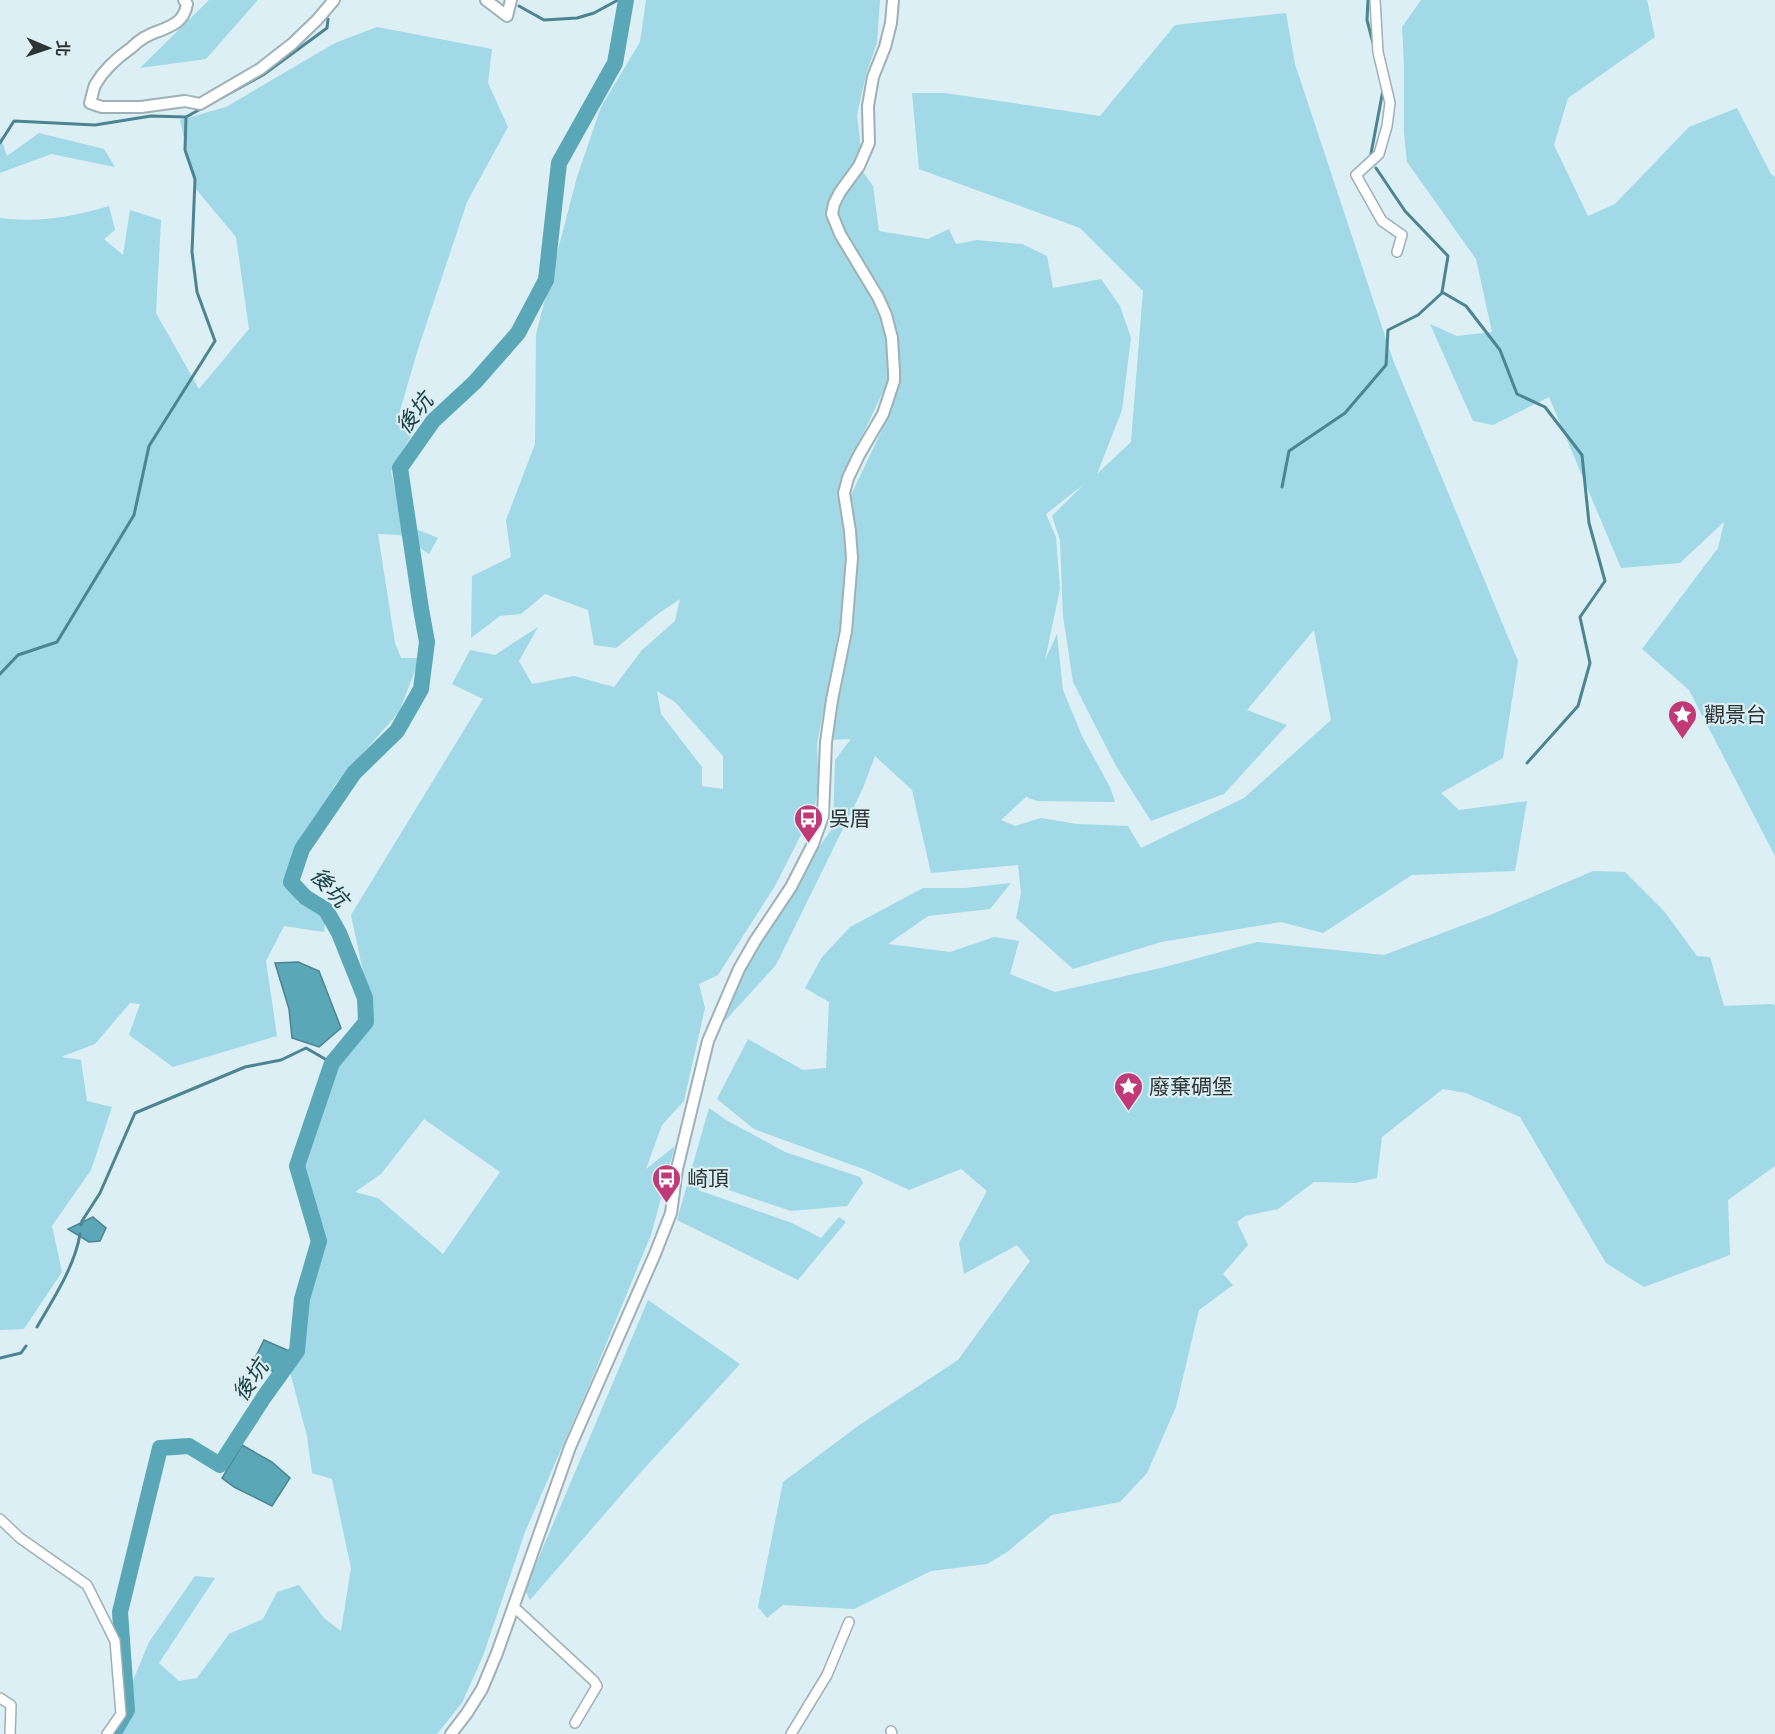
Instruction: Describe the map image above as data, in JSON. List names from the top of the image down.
{
  "water": ["後坑"],
  "places": {
    "place": ["觀景台", "廢棄碉堡"],
    "bus stop": ["吳厝", "崎頂"]
  },
  "north": "right"
}
